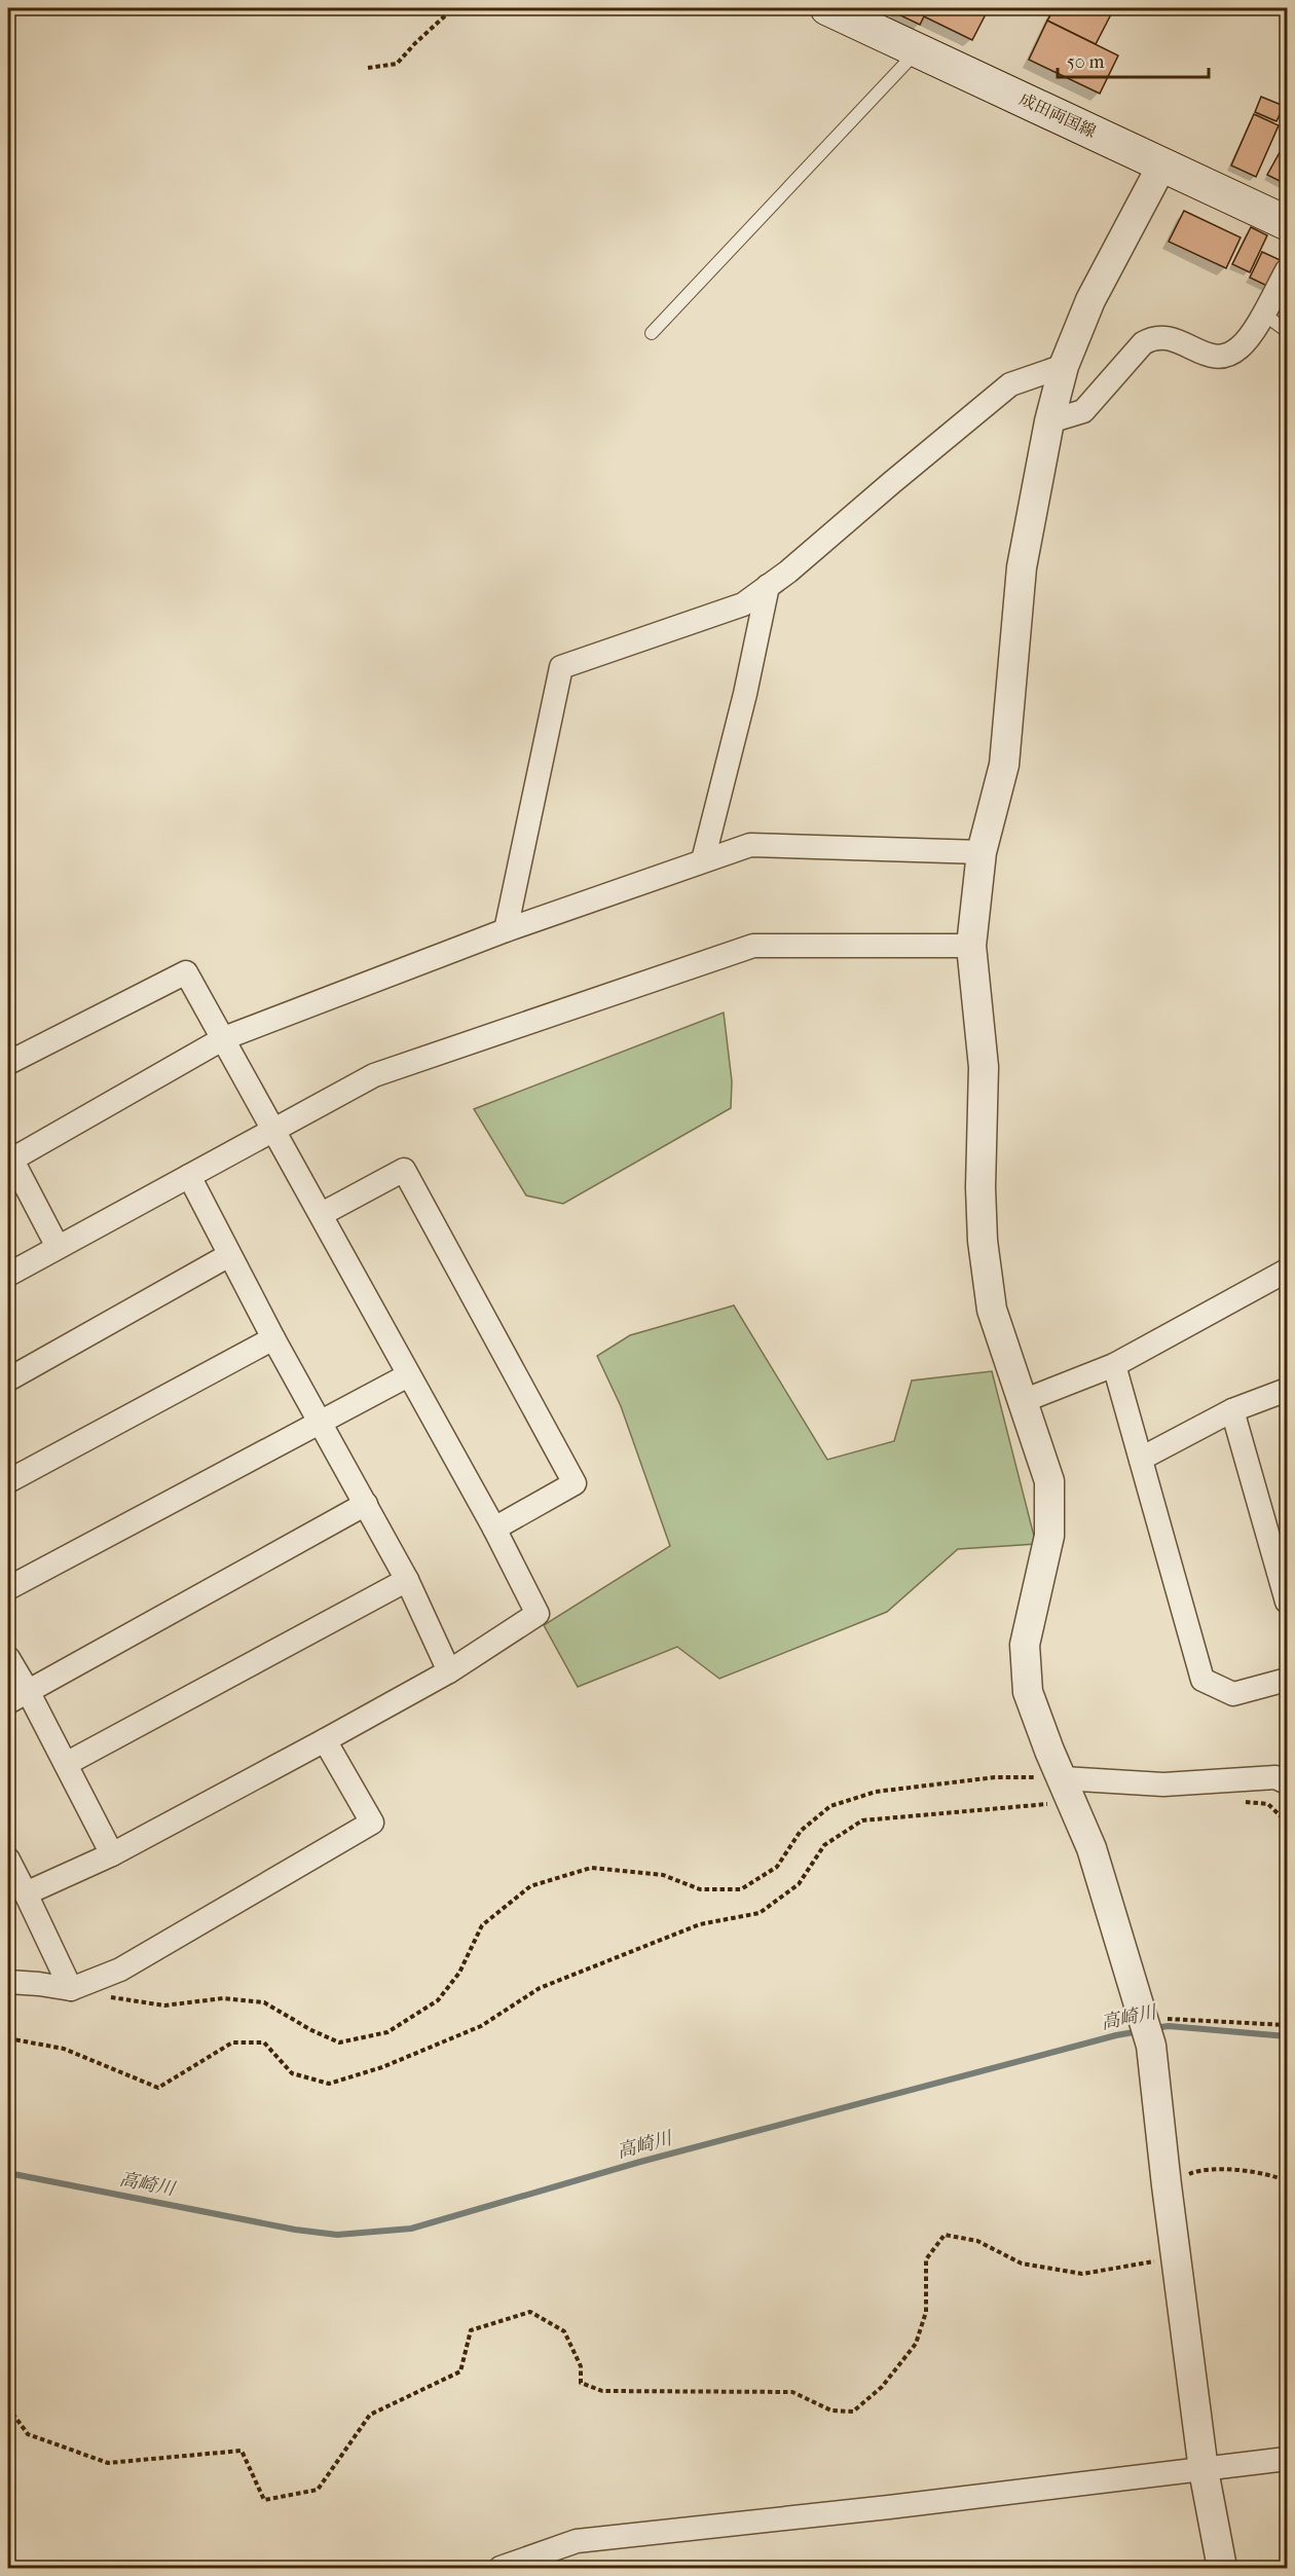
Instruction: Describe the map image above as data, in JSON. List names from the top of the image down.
{
  "streets": {
    "main road": ["成田両国線"]
  },
  "water": ["高崎川"],
  "scale_bar": "50 m"
}
